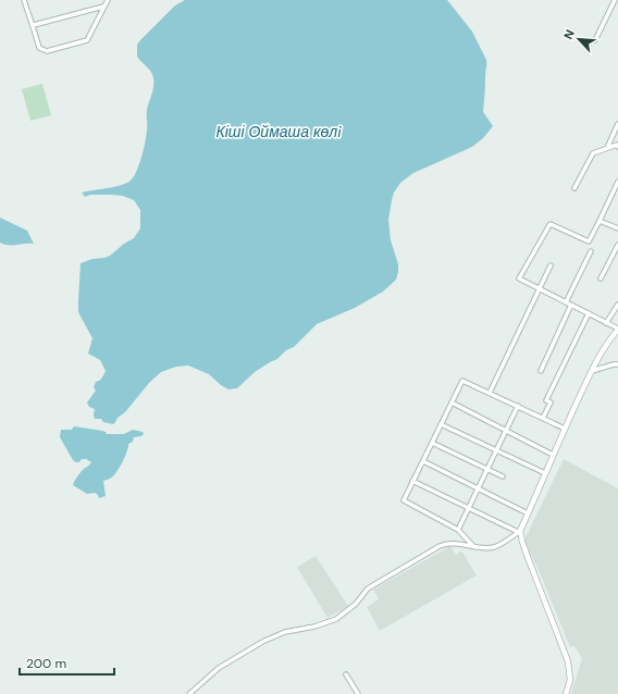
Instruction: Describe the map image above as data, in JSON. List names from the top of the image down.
{
  "water": ["Кіші Оймаша көлi"],
  "scale_bar": "200 m",
  "north": "top left"
}
